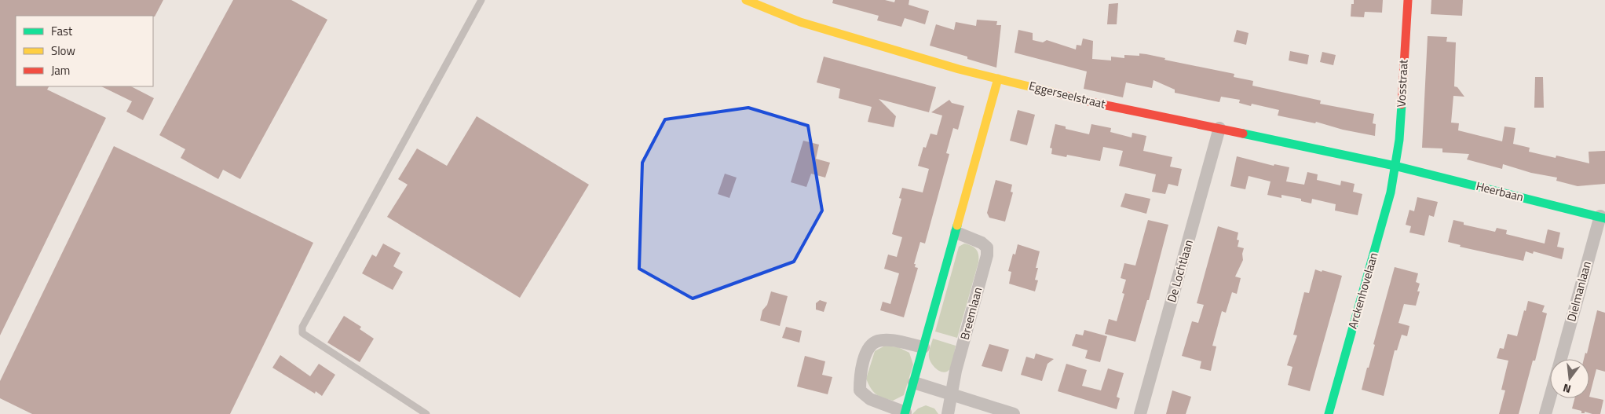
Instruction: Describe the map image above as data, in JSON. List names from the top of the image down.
{
  "streets": {
    "street": [
      "Vosstraat",
      "Eggerseelstraat",
      "Heerbaan",
      "De Lochtlaan",
      "Arckenhovelaan",
      "Dielmanlaan",
      "Breemlaan"
    ]
  },
  "crossings": [
    ["Vosstraat", "Eggerseelstraat"],
    ["Vosstraat", "Heerbaan"],
    ["Vosstraat", "Arckenhovelaan"],
    ["Eggerseelstraat", "Heerbaan"],
    ["Eggerseelstraat", "De Lochtlaan"],
    ["Eggerseelstraat", "Arckenhovelaan"],
    ["Heerbaan", "Arckenhovelaan"],
    ["Heerbaan", "Dielmanlaan"]
  ],
  "legend": ["Fast", "Slow", "Jam"],
  "north": "bottom"
}
